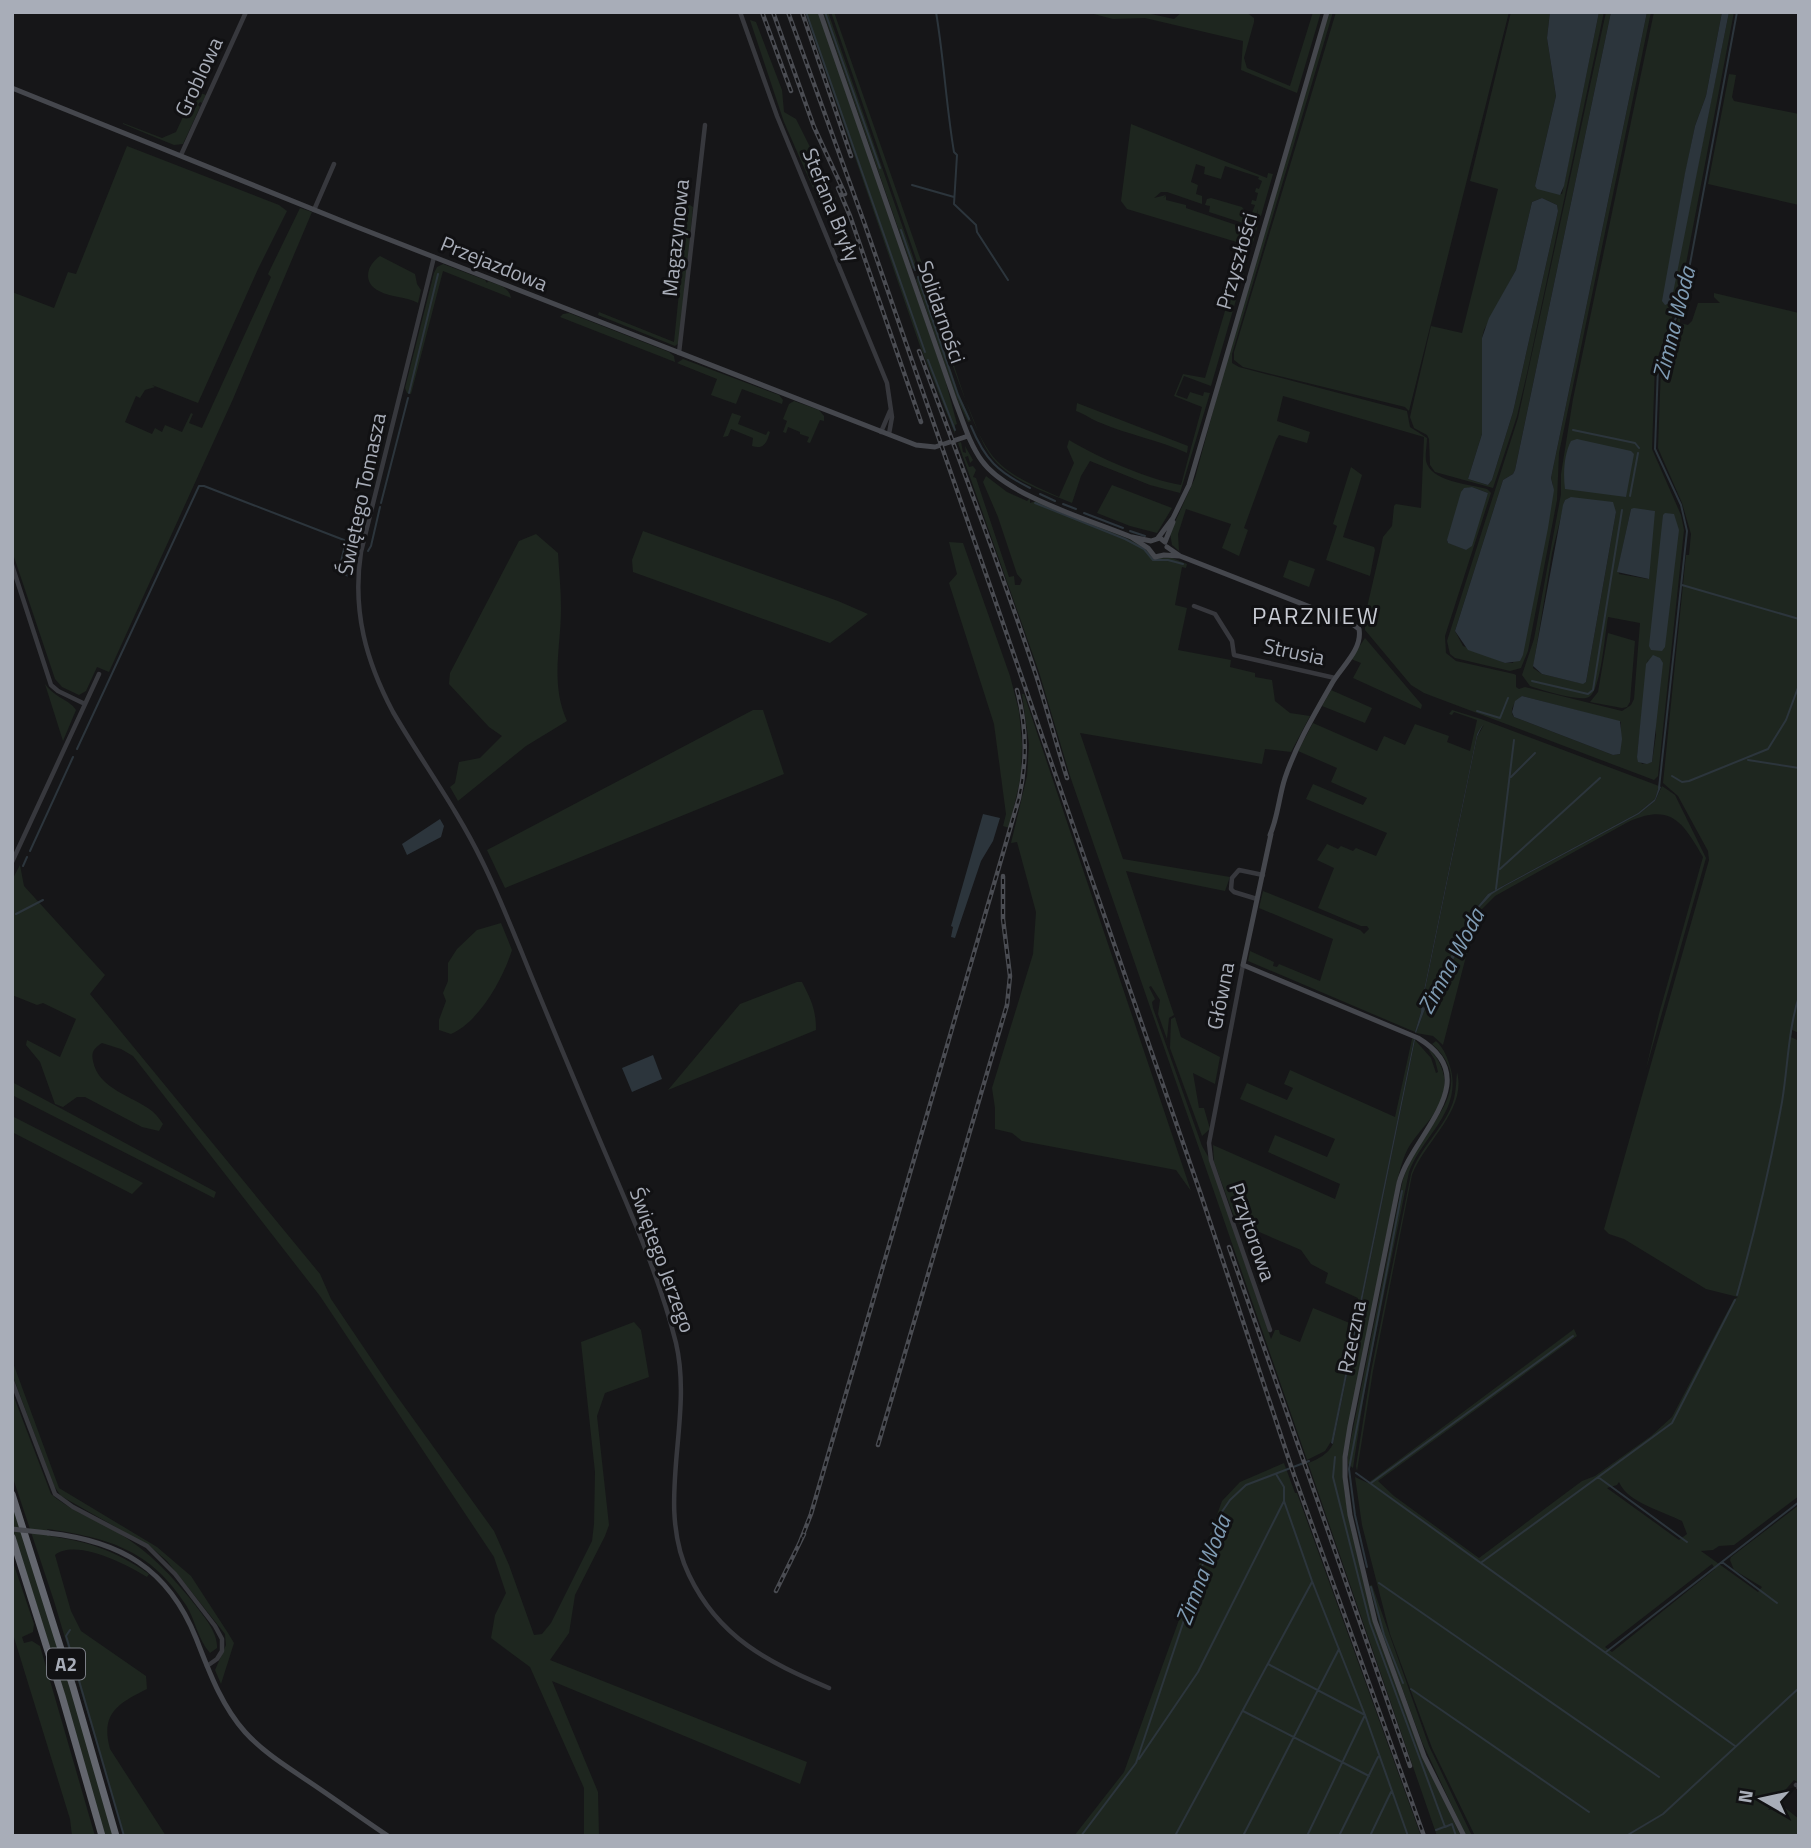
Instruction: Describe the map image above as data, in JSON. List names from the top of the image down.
{
  "streets": {
    "highway": ["A2"],
    "street": [
      "Groblowa",
      "Stefana Bryły",
      "Magazynowa",
      "Przyszłości",
      "Przejazdowa",
      "Solidarności",
      "Świętego Tomasza",
      "Strusia",
      "Główna",
      "Przytorowa",
      "Świętego Jerzego",
      "Rzeczna"
    ]
  },
  "crossings": [
    ["Groblowa", "Przejazdowa"],
    ["Stefana Bryły", "Przejazdowa"],
    ["Magazynowa", "Przejazdowa"],
    ["Przyszłości", "Solidarności"],
    ["Przejazdowa", "Solidarności"],
    ["Przejazdowa", "Świętego Tomasza"],
    ["Solidarności", "Główna"],
    ["Świętego Tomasza", "Świętego Jerzego"],
    ["Strusia", "Główna"],
    ["Główna", "Przytorowa"],
    ["Główna", "Rzeczna"]
  ],
  "districts": ["PARZNIEW"],
  "water": ["Zimna Woda"],
  "north": "left"
}
